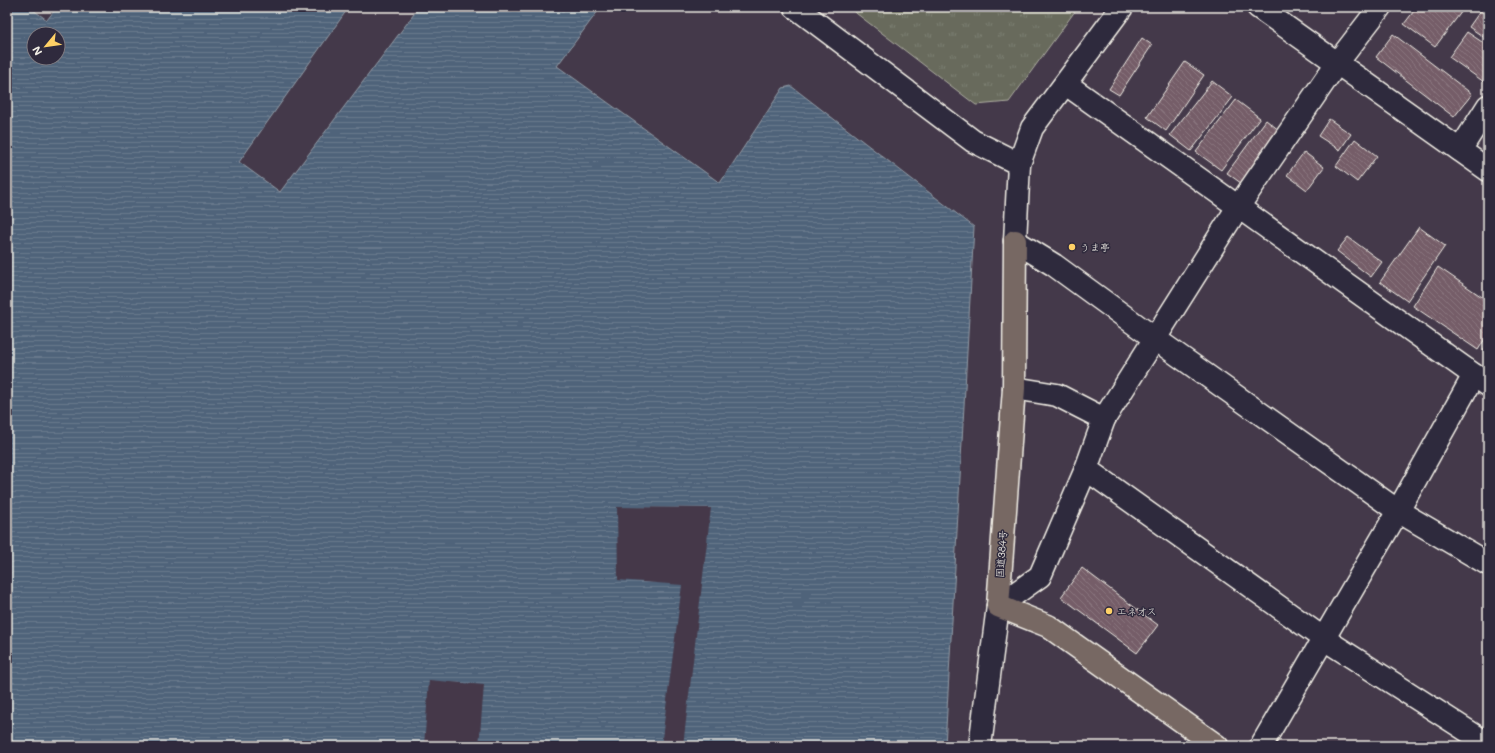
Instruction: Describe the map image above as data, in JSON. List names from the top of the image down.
{
  "streets": {
    "highway": ["国道384号"]
  },
  "places": ["うま亭", "エネオス"],
  "north": "bottom left"
}
